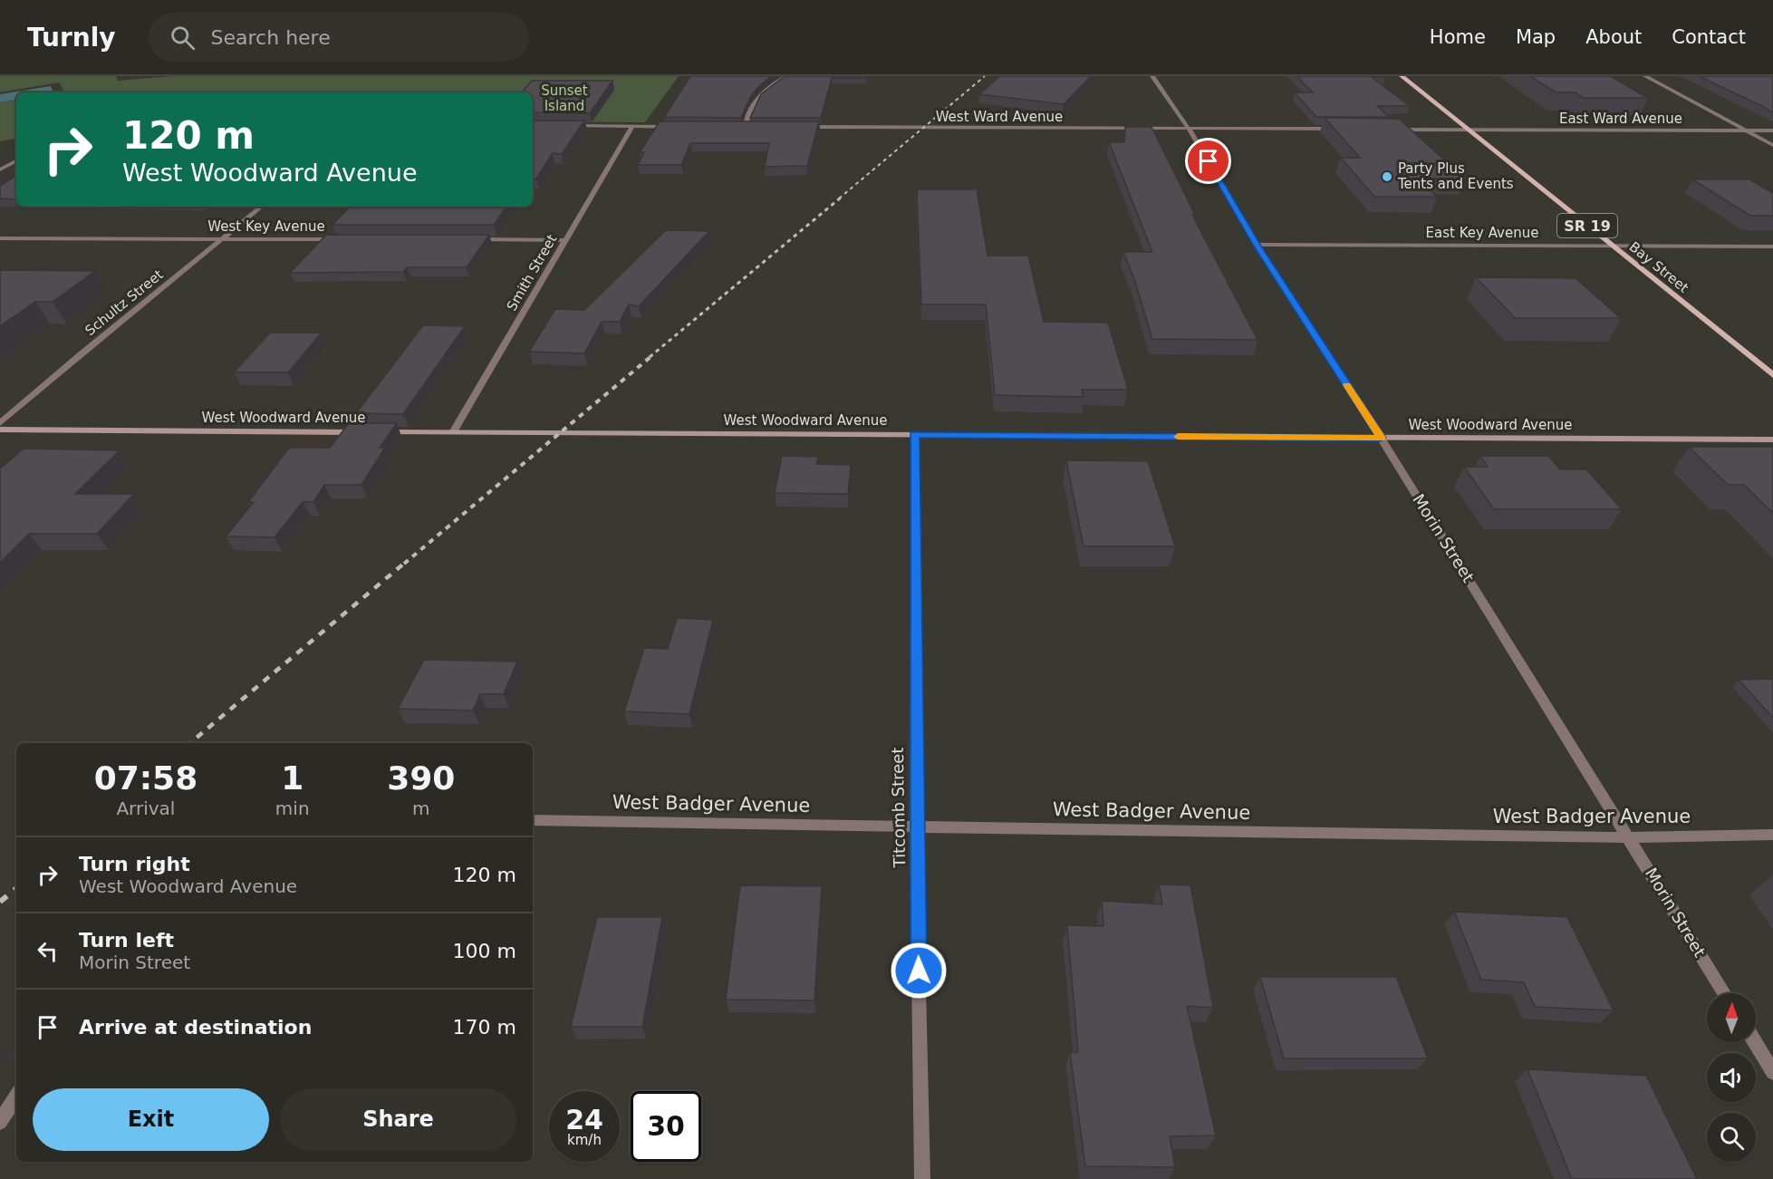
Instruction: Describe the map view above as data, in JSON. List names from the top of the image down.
{
  "streets": {
    "main road": ["SR 19", "Bay Street"],
    "street": [
      "West Ward Avenue",
      "East Ward Avenue",
      "West Key Avenue",
      "East Key Avenue",
      "Smith Street",
      "Schultz Street",
      "West Woodward Avenue",
      "Morin Street",
      "West Badger Avenue",
      "Titcomb Street"
    ]
  },
  "crossings": [
    ["West Ward Avenue", "Morin Street"],
    ["East Ward Avenue", "Bay Street"],
    ["West Key Avenue", "Schultz Street"],
    ["East Key Avenue", "Bay Street"],
    ["East Key Avenue", "Morin Street"],
    ["Smith Street", "West Woodward Avenue"],
    ["West Woodward Avenue", "Morin Street"],
    ["West Woodward Avenue", "Titcomb Street"],
    ["Morin Street", "West Badger Avenue"],
    ["West Badger Avenue", "Titcomb Street"]
  ],
  "parks": ["Sunset Island"],
  "places": ["Party Plus Tents and Events"],
  "north": "top",
  "page": {
    "header": "Turnly",
    "search": "Search here",
    "nav": [
      "Home",
      "Map",
      "About",
      "Contact"
    ],
    "turn": ["120 m", "West Woodward Avenue"],
    "eta": [
      "07:58",
      "Arrival",
      "1",
      "min",
      "390",
      "m"
    ],
    "list": [
      {
        "name": "Turn right",
        "note": "West Woodward Avenue",
        "value": "120 m"
      },
      {
        "name": "Turn left",
        "note": "Morin Street",
        "value": "100 m"
      },
      {
        "name": "Arrive at destination",
        "value": "170 m"
      }
    ],
    "buttons": ["Exit", "Share"],
    "speed": "24 km/h",
    "limit": "30"
  }
}
